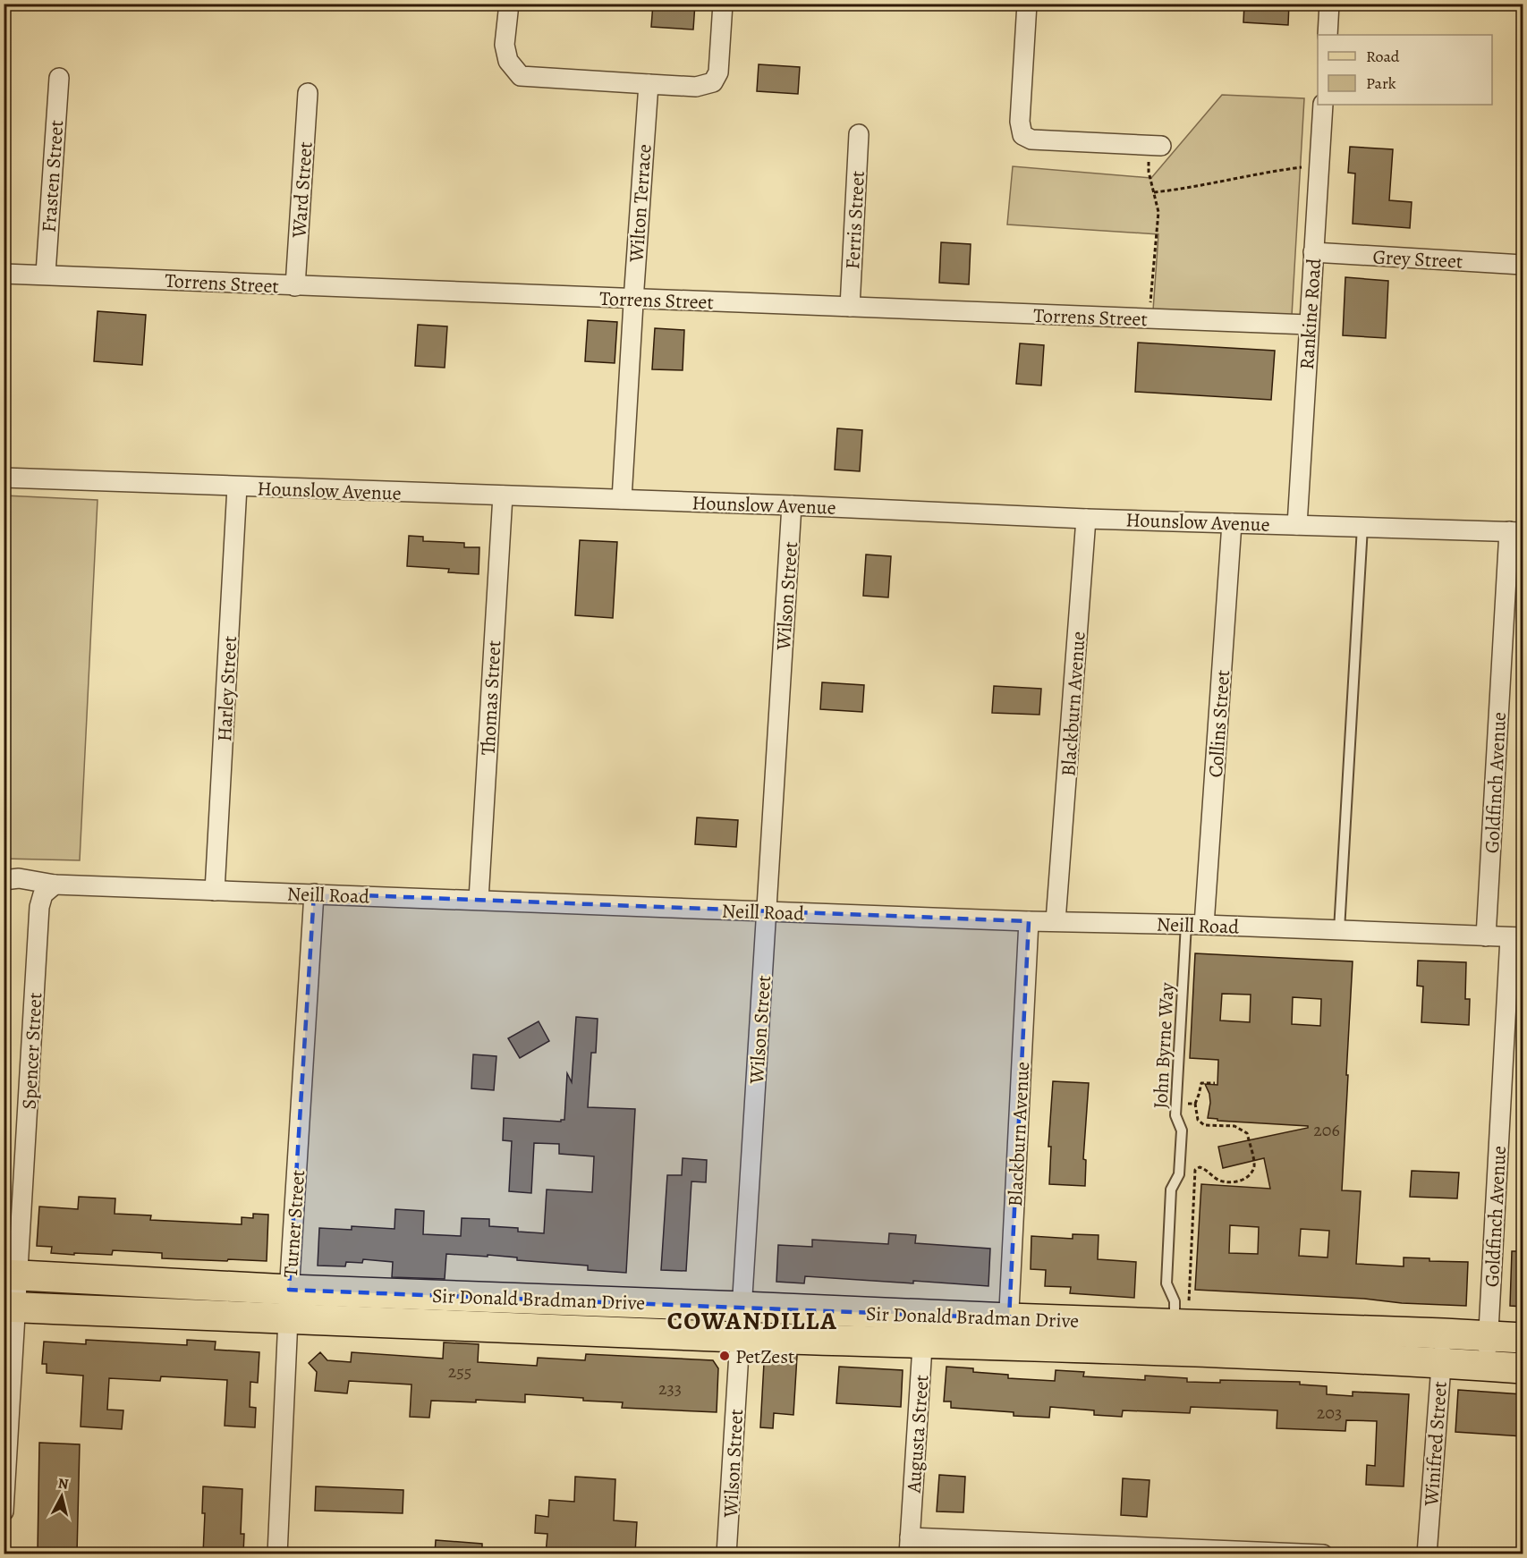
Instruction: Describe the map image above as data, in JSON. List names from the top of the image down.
{
  "streets": {
    "main road": ["Sir Donald Bradman Drive"],
    "street": [
      "Frasten Street",
      "Ward Street",
      "Wilton Terrace",
      "Ferris Street",
      "Grey Street",
      "Torrens Street",
      "Rankine Road",
      "Hounslow Avenue",
      "Wilson Street",
      "Harley Street",
      "Thomas Street",
      "Blackburn Avenue",
      "Collins Street",
      "Goldfinch Avenue",
      "Neill Road",
      "Spencer Street",
      "Turner Street",
      "Augusta Street",
      "Winifred Street"
    ],
    "lane": ["John Byrne Way"]
  },
  "crossings": [
    ["Frasten Street", "Torrens Street"],
    ["Ward Street", "Torrens Street"],
    ["Wilton Terrace", "Torrens Street"],
    ["Wilton Terrace", "Hounslow Avenue"],
    ["Ferris Street", "Torrens Street"],
    ["Grey Street", "Rankine Road"],
    ["Torrens Street", "Rankine Road"],
    ["Rankine Road", "Hounslow Avenue"],
    ["Hounslow Avenue", "Wilson Street"],
    ["Hounslow Avenue", "Harley Street"],
    ["Hounslow Avenue", "Thomas Street"],
    ["Hounslow Avenue", "Blackburn Avenue"],
    ["Hounslow Avenue", "Collins Street"],
    ["Hounslow Avenue", "Goldfinch Avenue"],
    ["Wilson Street", "Neill Road"],
    ["Wilson Street", "Sir Donald Bradman Drive"],
    ["Harley Street", "Neill Road"],
    ["Thomas Street", "Neill Road"],
    ["Blackburn Avenue", "Neill Road"],
    ["Blackburn Avenue", "Sir Donald Bradman Drive"],
    ["Collins Street", "Neill Road"],
    ["Collins Street", "John Byrne Way"],
    ["Goldfinch Avenue", "Neill Road"],
    ["Goldfinch Avenue", "Sir Donald Bradman Drive"],
    ["Neill Road", "John Byrne Way"],
    ["Neill Road", "Spencer Street"],
    ["Neill Road", "Turner Street"],
    ["John Byrne Way", "Sir Donald Bradman Drive"],
    ["Spencer Street", "Sir Donald Bradman Drive"],
    ["Turner Street", "Sir Donald Bradman Drive"],
    ["Sir Donald Bradman Drive", "Augusta Street"],
    ["Sir Donald Bradman Drive", "Winifred Street"]
  ],
  "districts": ["COWANDILLA"],
  "places": ["PetZest"],
  "house_numbers": [
    "206",
    "255",
    "233",
    "203"
  ],
  "legend": ["Road", "Park"],
  "north": "top"
}
